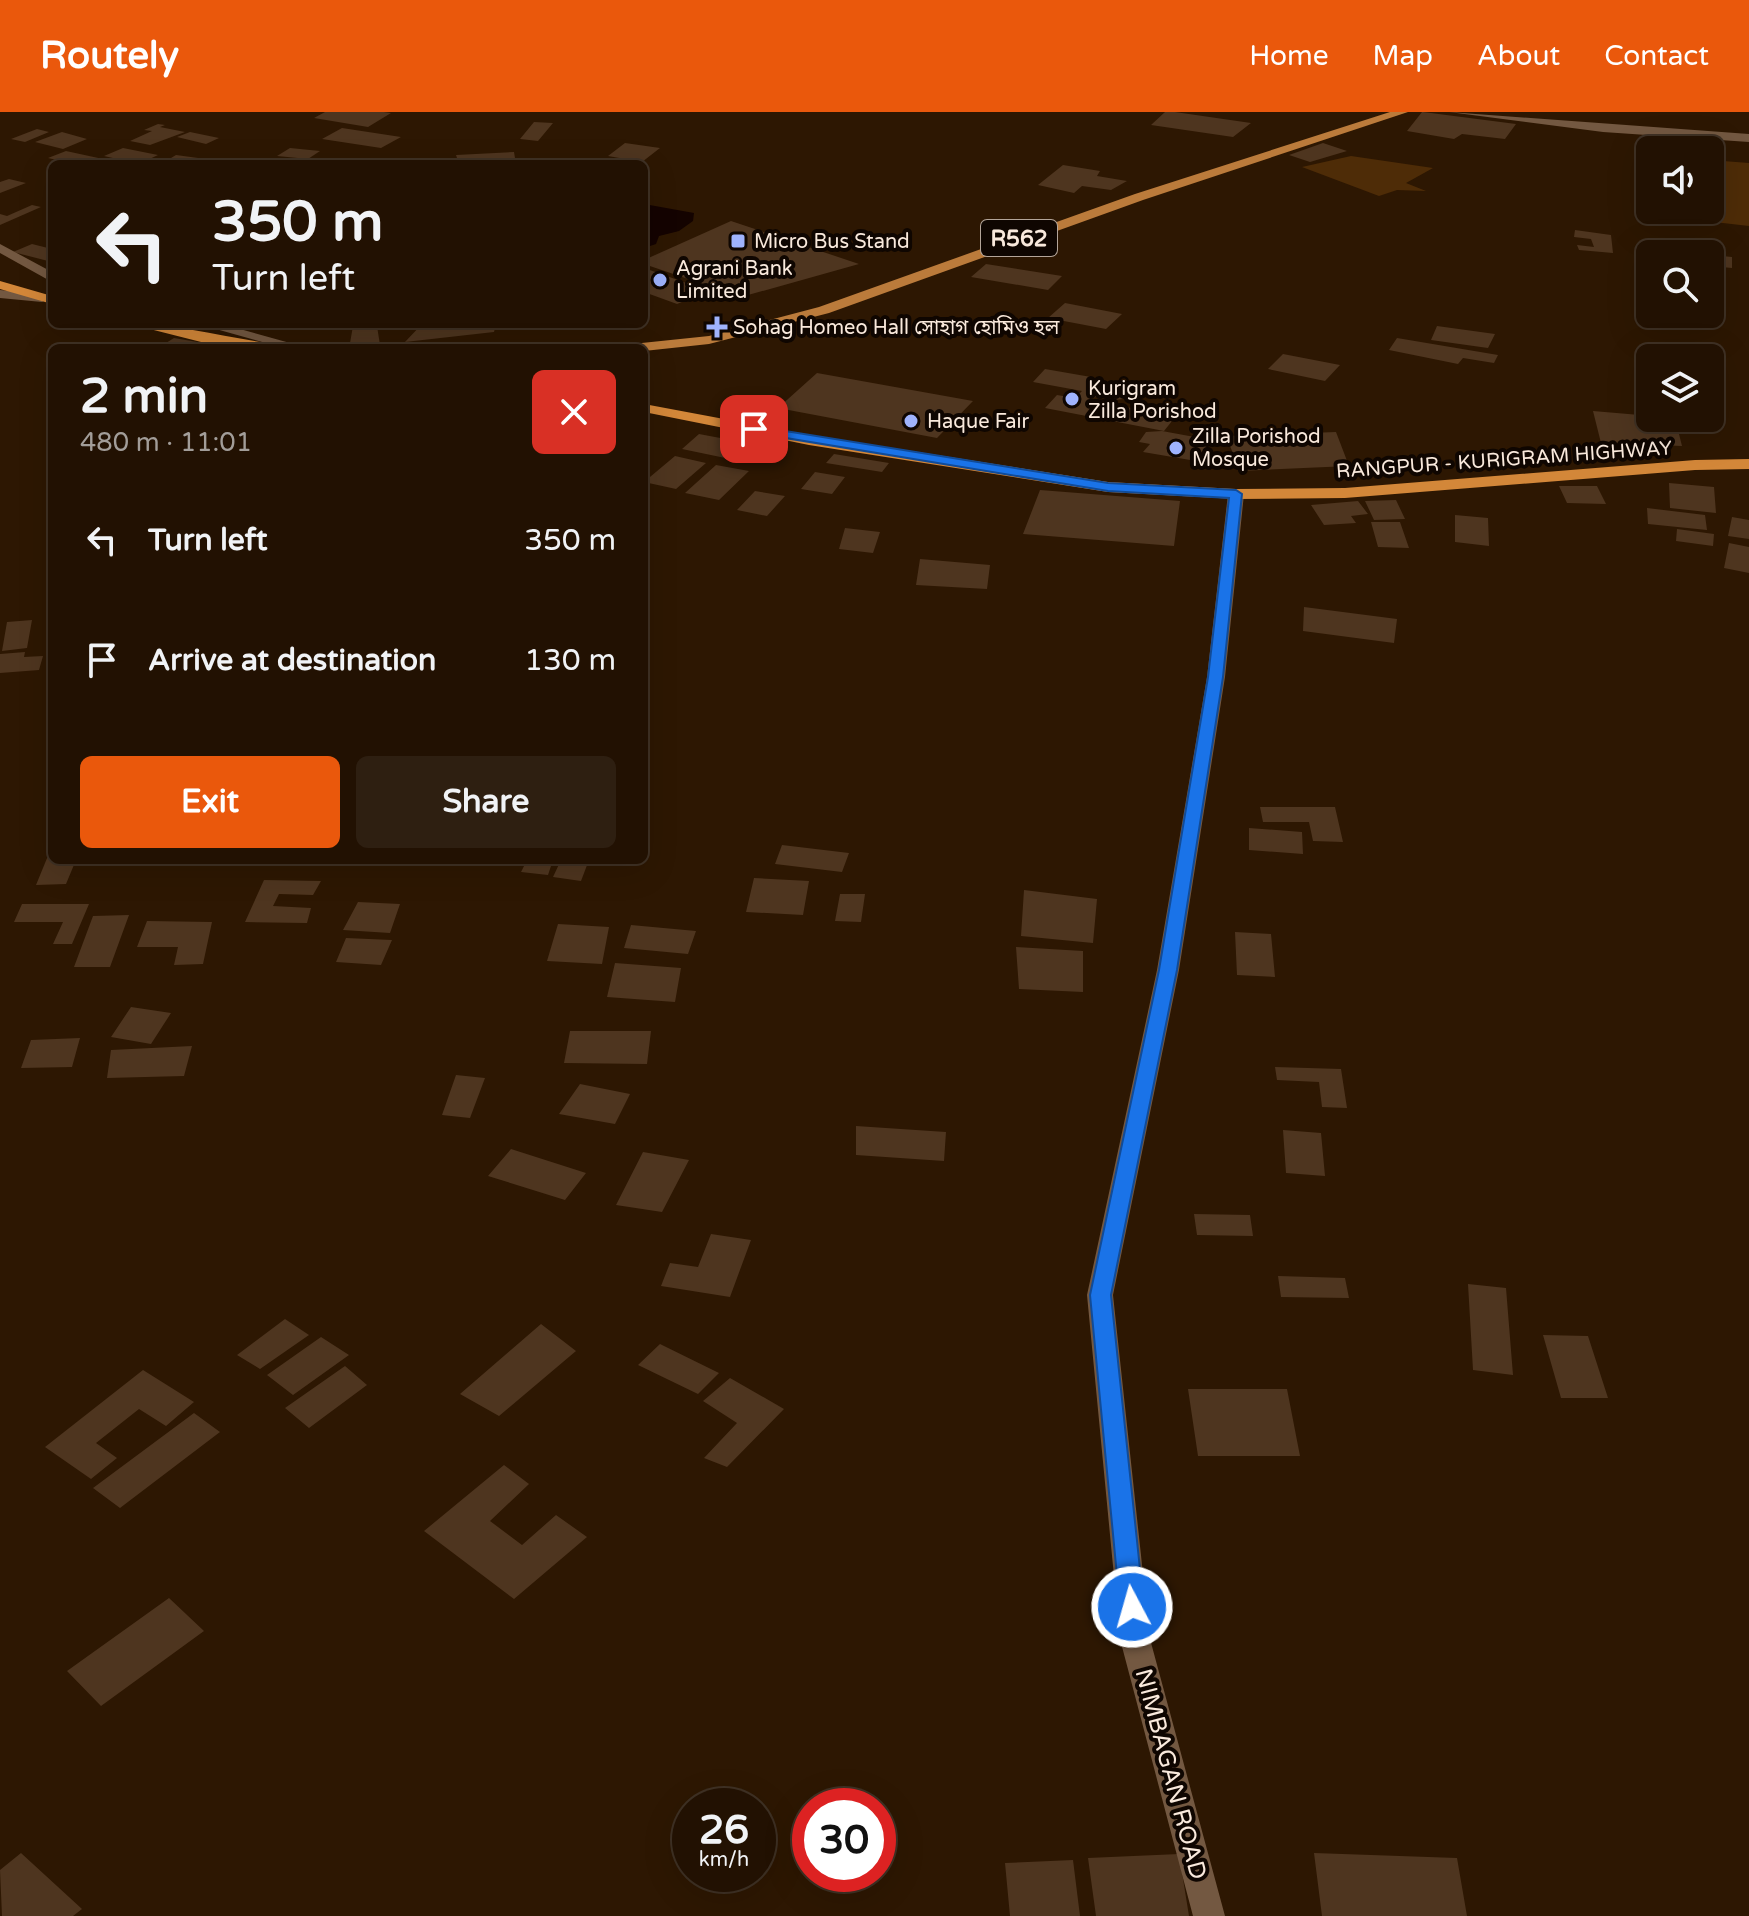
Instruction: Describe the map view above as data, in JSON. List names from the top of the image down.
{
  "streets": {
    "highway": ["RANGPUR - KURIGRAM HIGHWAY"],
    "main road": ["R562"],
    "street": ["NIMBAGAN ROAD"]
  },
  "crossings": [
    ["RANGPUR - KURIGRAM HIGHWAY", "NIMBAGAN ROAD"]
  ],
  "places": {
    "transit": ["Micro Bus Stand"],
    "other": [
      "Agrani Bank Limited",
      "Kurigram Zilla Porishod",
      "Haque Fair",
      "Zilla Porishod Mosque"
    ],
    "health": ["Sohag Homeo Hall সোহাগ হোমিও হল"]
  },
  "page": {
    "header": "Routely",
    "nav": [
      "Home",
      "Map",
      "About",
      "Contact"
    ],
    "turn": ["350 m", "Turn left"],
    "heading": ["2 min", "480 m · 11:01"],
    "list": [
      {
        "name": "Turn left",
        "value": "350 m"
      },
      {
        "name": "Arrive at destination",
        "value": "130 m"
      }
    ],
    "buttons": ["Exit", "Share"],
    "speed": "26 km/h",
    "limit": "30"
  }
}
